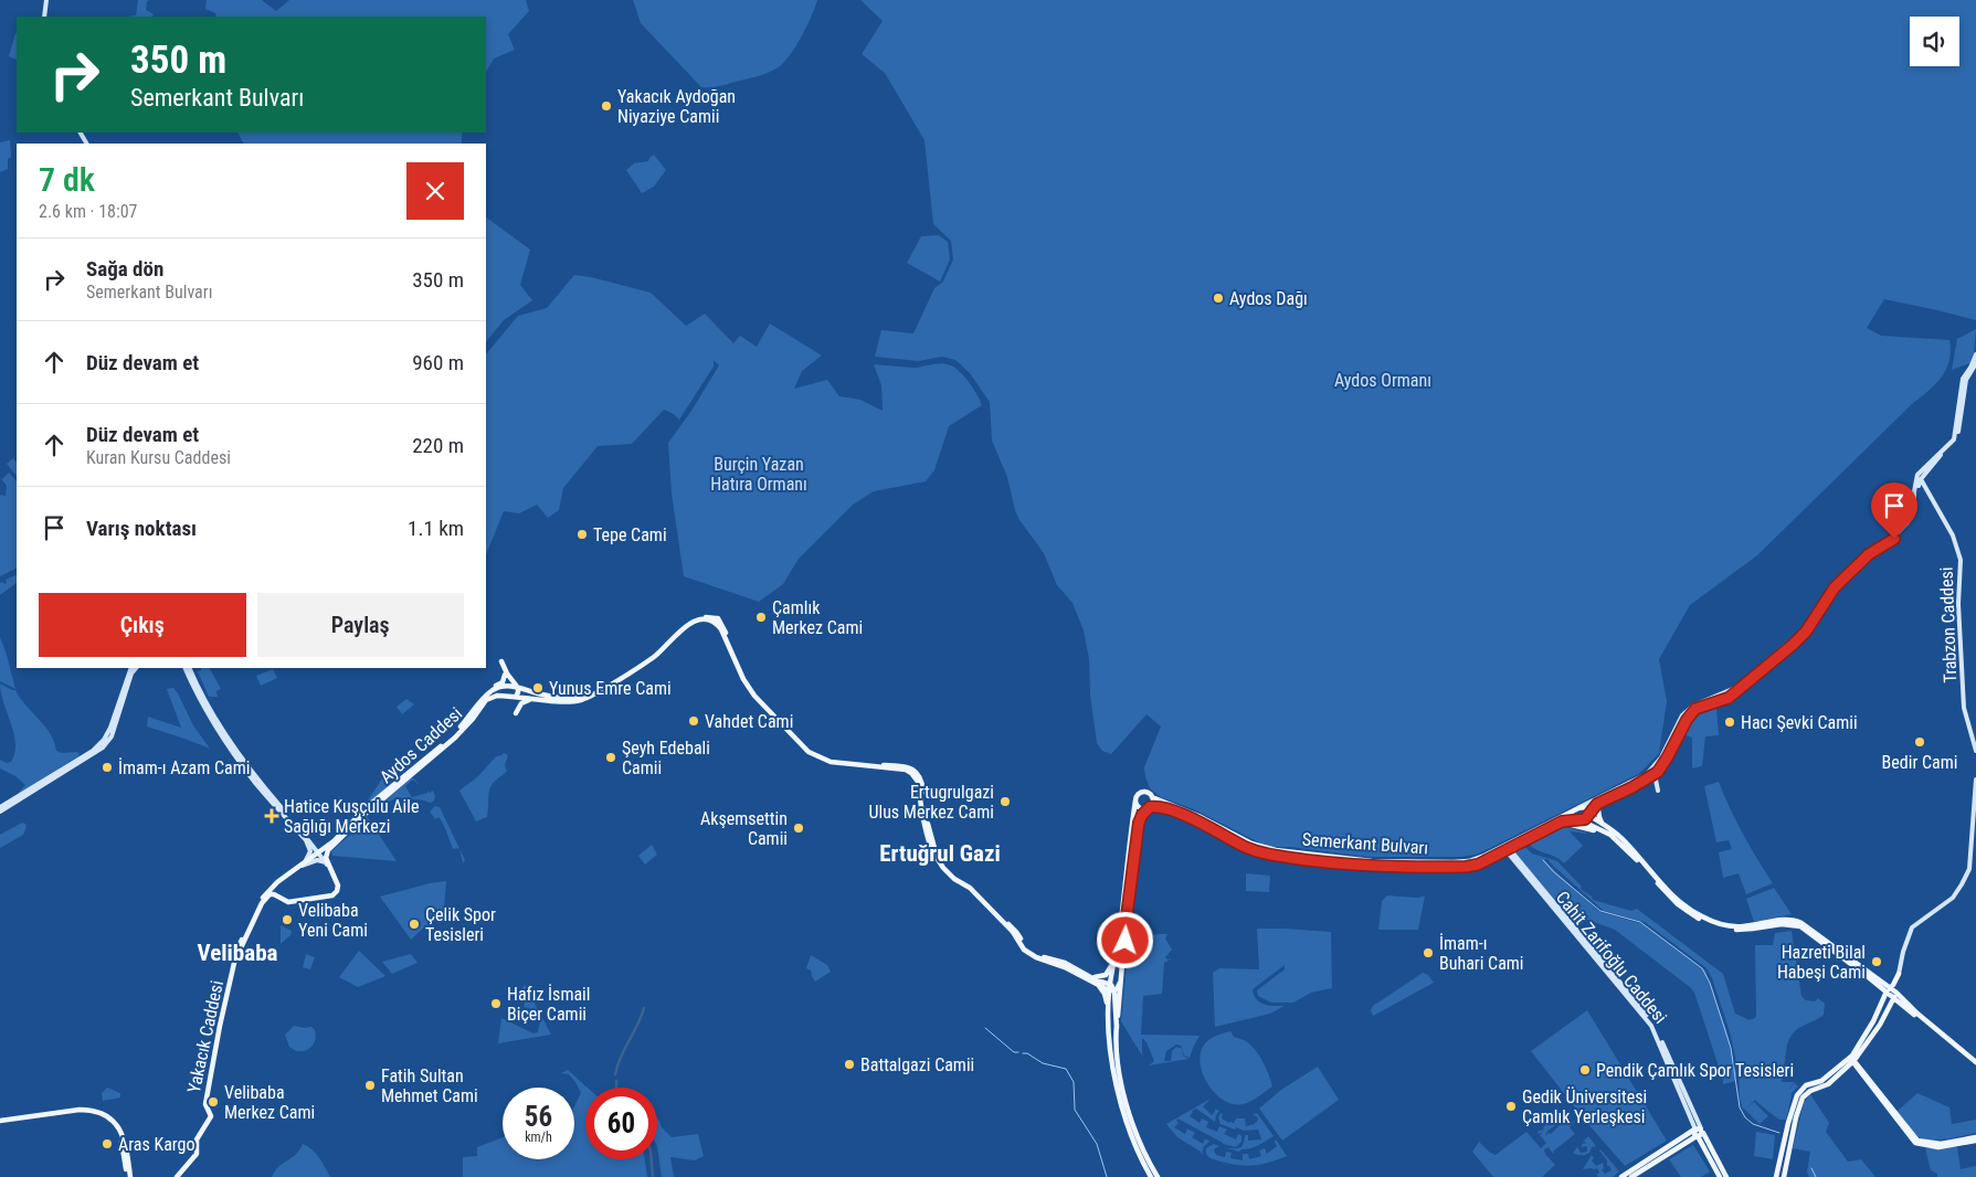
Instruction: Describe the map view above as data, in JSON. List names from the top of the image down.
{
  "streets": {
    "main road": [
      "Trabzon Caddesi",
      "Aydos Caddesi",
      "Semerkant Bulvarı",
      "Cahit Zarifoğlu Caddesi",
      "Yakacık Caddesi"
    ]
  },
  "crossings": [
    ["Aydos Caddesi", "Yakacık Caddesi"],
    ["Semerkant Bulvarı", "Cahit Zarifoğlu Caddesi"]
  ],
  "districts": ["Ertuğrul Gazi", "Velibaba"],
  "parks": ["Aydos Ormanı", "Burçin Yazan Hatıra Ormanı"],
  "places": {
    "other": [
      "Yakacık Aydoğan Niyaziye Camii",
      "Aydos Dağı",
      "Tepe Cami",
      "Çamlık Merkez Cami",
      "Yunus Emre Cami",
      "Vahdet Cami",
      "Hacı Şevki Camii",
      "Bedir Cami",
      "Şeyh Edebali Camii",
      "İmam-ı Azam Cami",
      "Ertugrulgazi Ulus Merkez Cami",
      "Akşemsettin Camii",
      "Velibaba Yeni Cami",
      "Çelik Spor Tesisleri",
      "İmam-ı Buhari Cami",
      "Hazreti Bilal Habeşi Cami",
      "Hafız İsmail Biçer Camii",
      "Battalgazi Camii",
      "Pendik Çamlık Spor Tesisleri",
      "Fatih Sultan Mehmet Cami",
      "Velibaba Merkez Cami",
      "Gedik Üniversitesi Çamlık Yerleşkesi",
      "Aras Kargo"
    ],
    "health": ["Hatice Kuşçulu Aile Sağlığı Merkezi"]
  },
  "page": {
    "turn": ["350 m", "Semerkant Bulvarı"],
    "heading": ["7 dk", "2.6 km · 18:07"],
    "list": [
      {
        "name": "Sağa dön",
        "note": "Semerkant Bulvarı",
        "value": "350 m"
      },
      {
        "name": "Düz devam et",
        "value": "960 m"
      },
      {
        "name": "Düz devam et",
        "note": "Kuran Kursu Caddesi",
        "value": "220 m"
      },
      {
        "name": "Varış noktası",
        "value": "1.1 km"
      }
    ],
    "buttons": ["Çıkış", "Paylaş"],
    "speed": "56 km/h",
    "limit": "60"
  }
}
